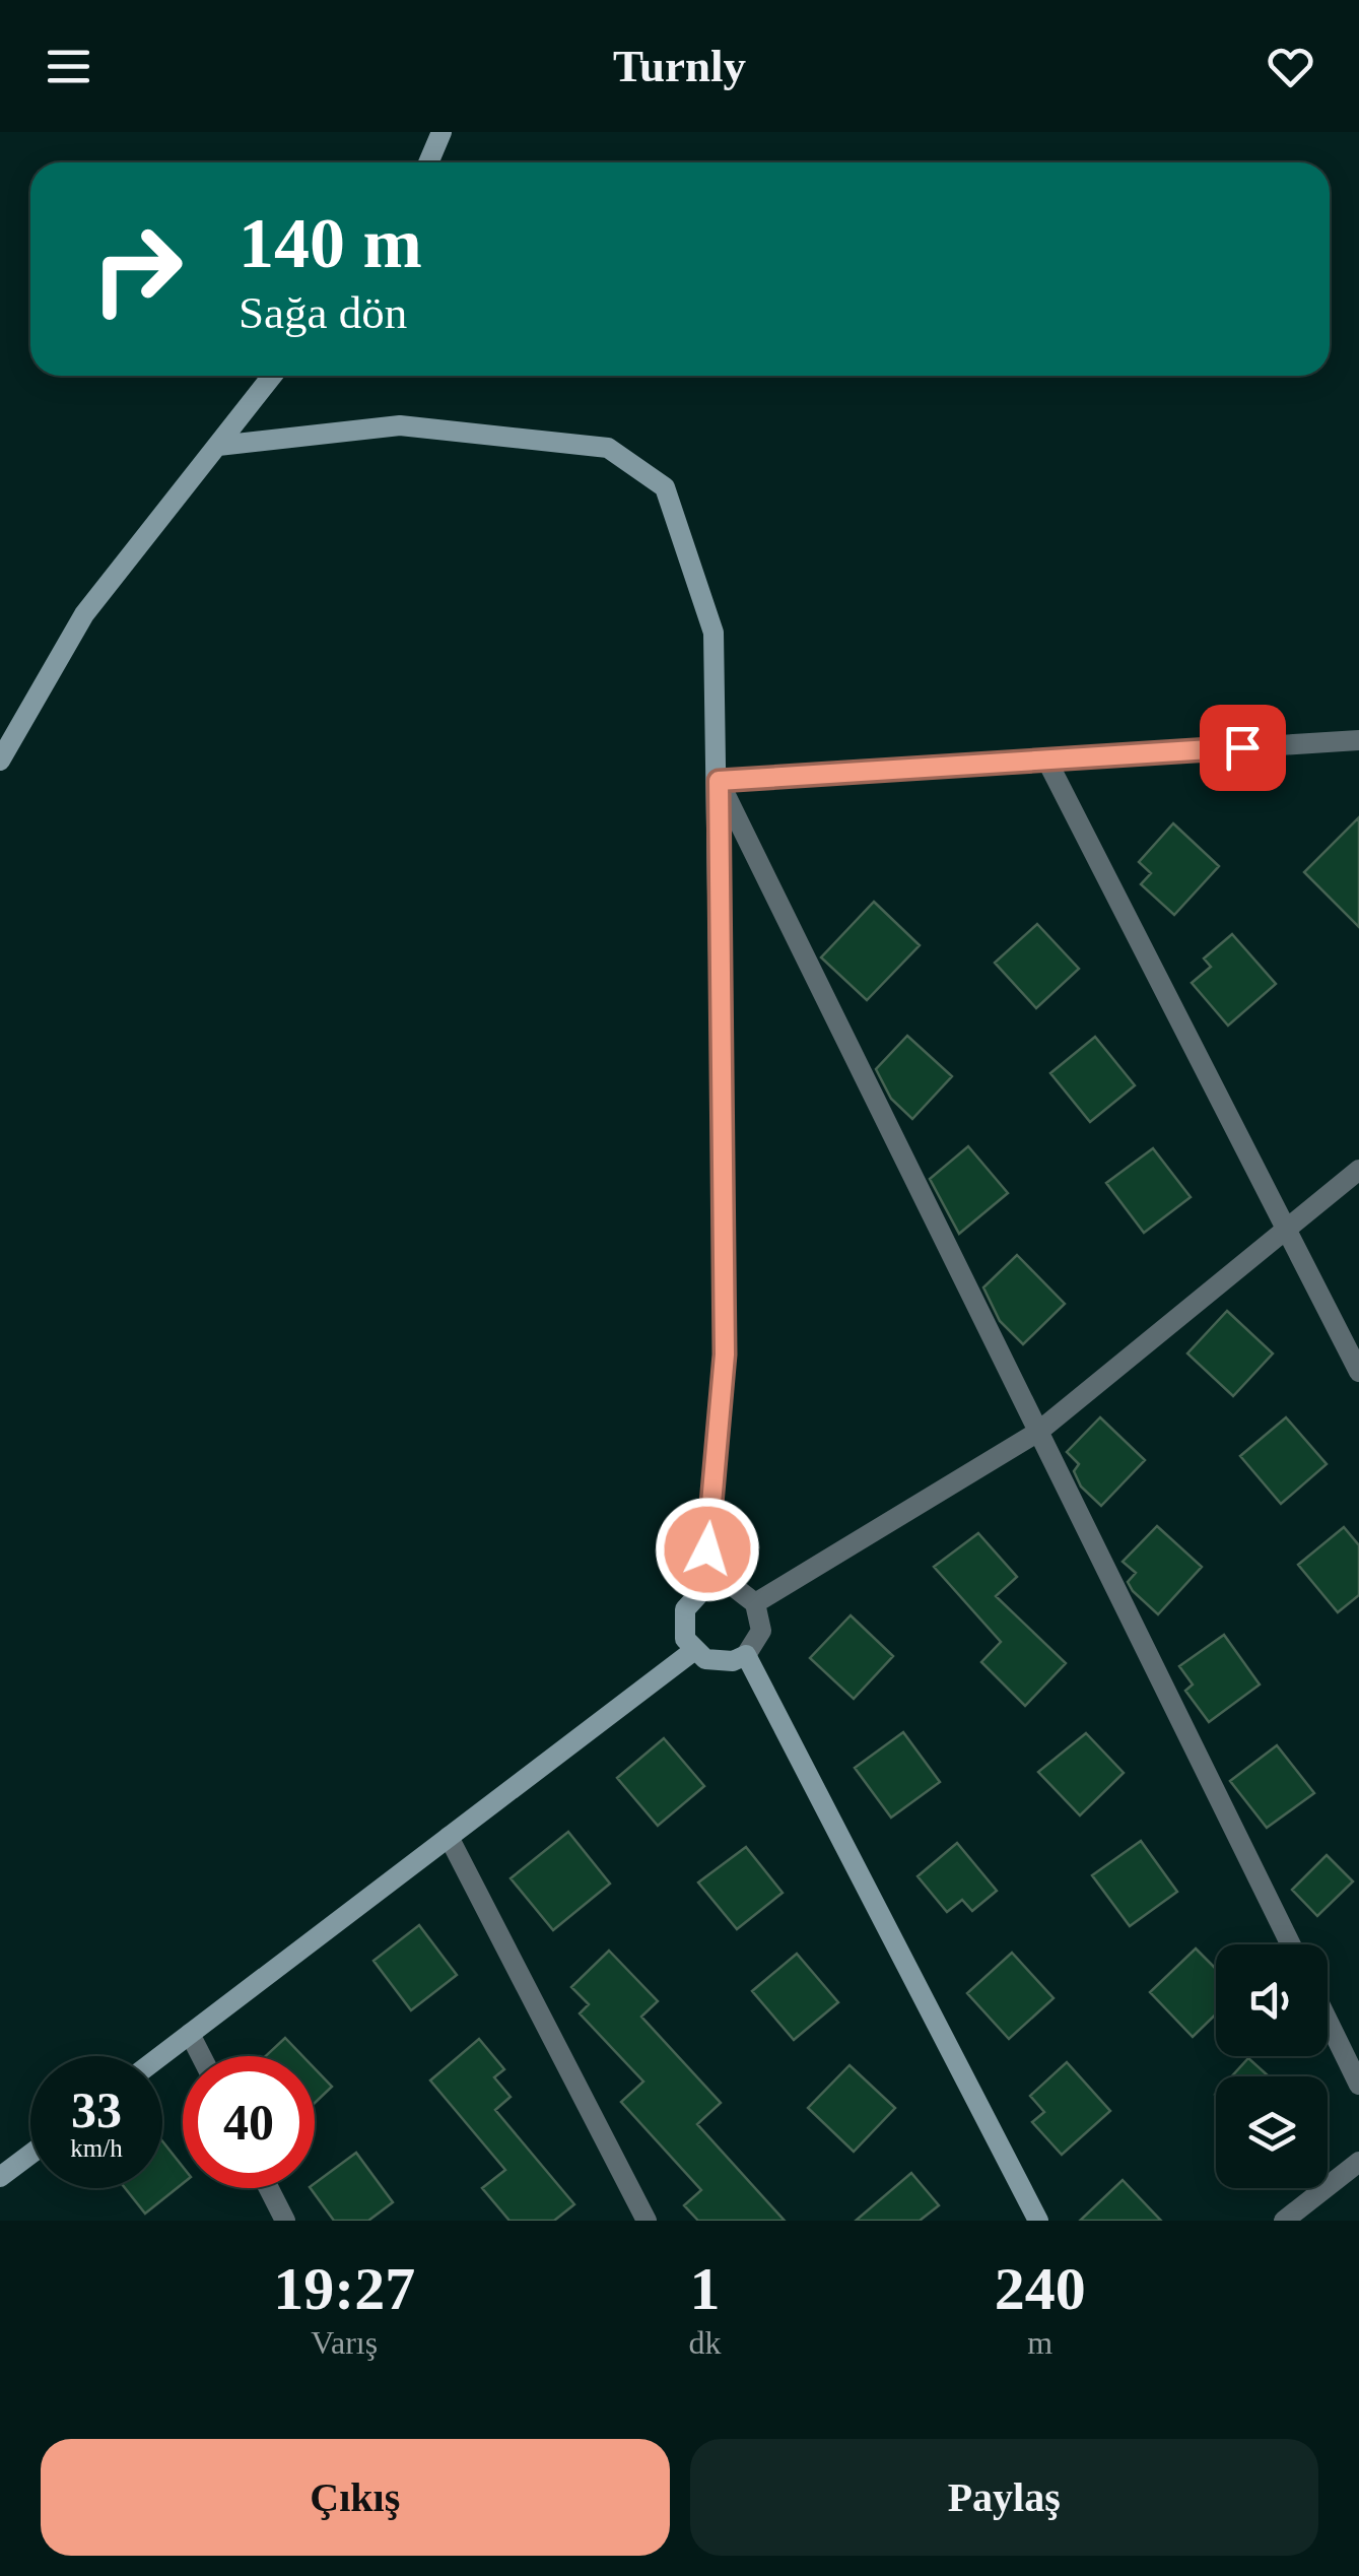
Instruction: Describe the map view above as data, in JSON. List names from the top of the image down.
{
  "page": {
    "header": "Turnly",
    "turn": ["140 m", "Sağa dön"],
    "speed": "33 km/h",
    "limit": "40",
    "eta": [
      "19:27",
      "Varış",
      "1",
      "dk",
      "240",
      "m"
    ],
    "buttons": ["Çıkış", "Paylaş"]
  }
}
